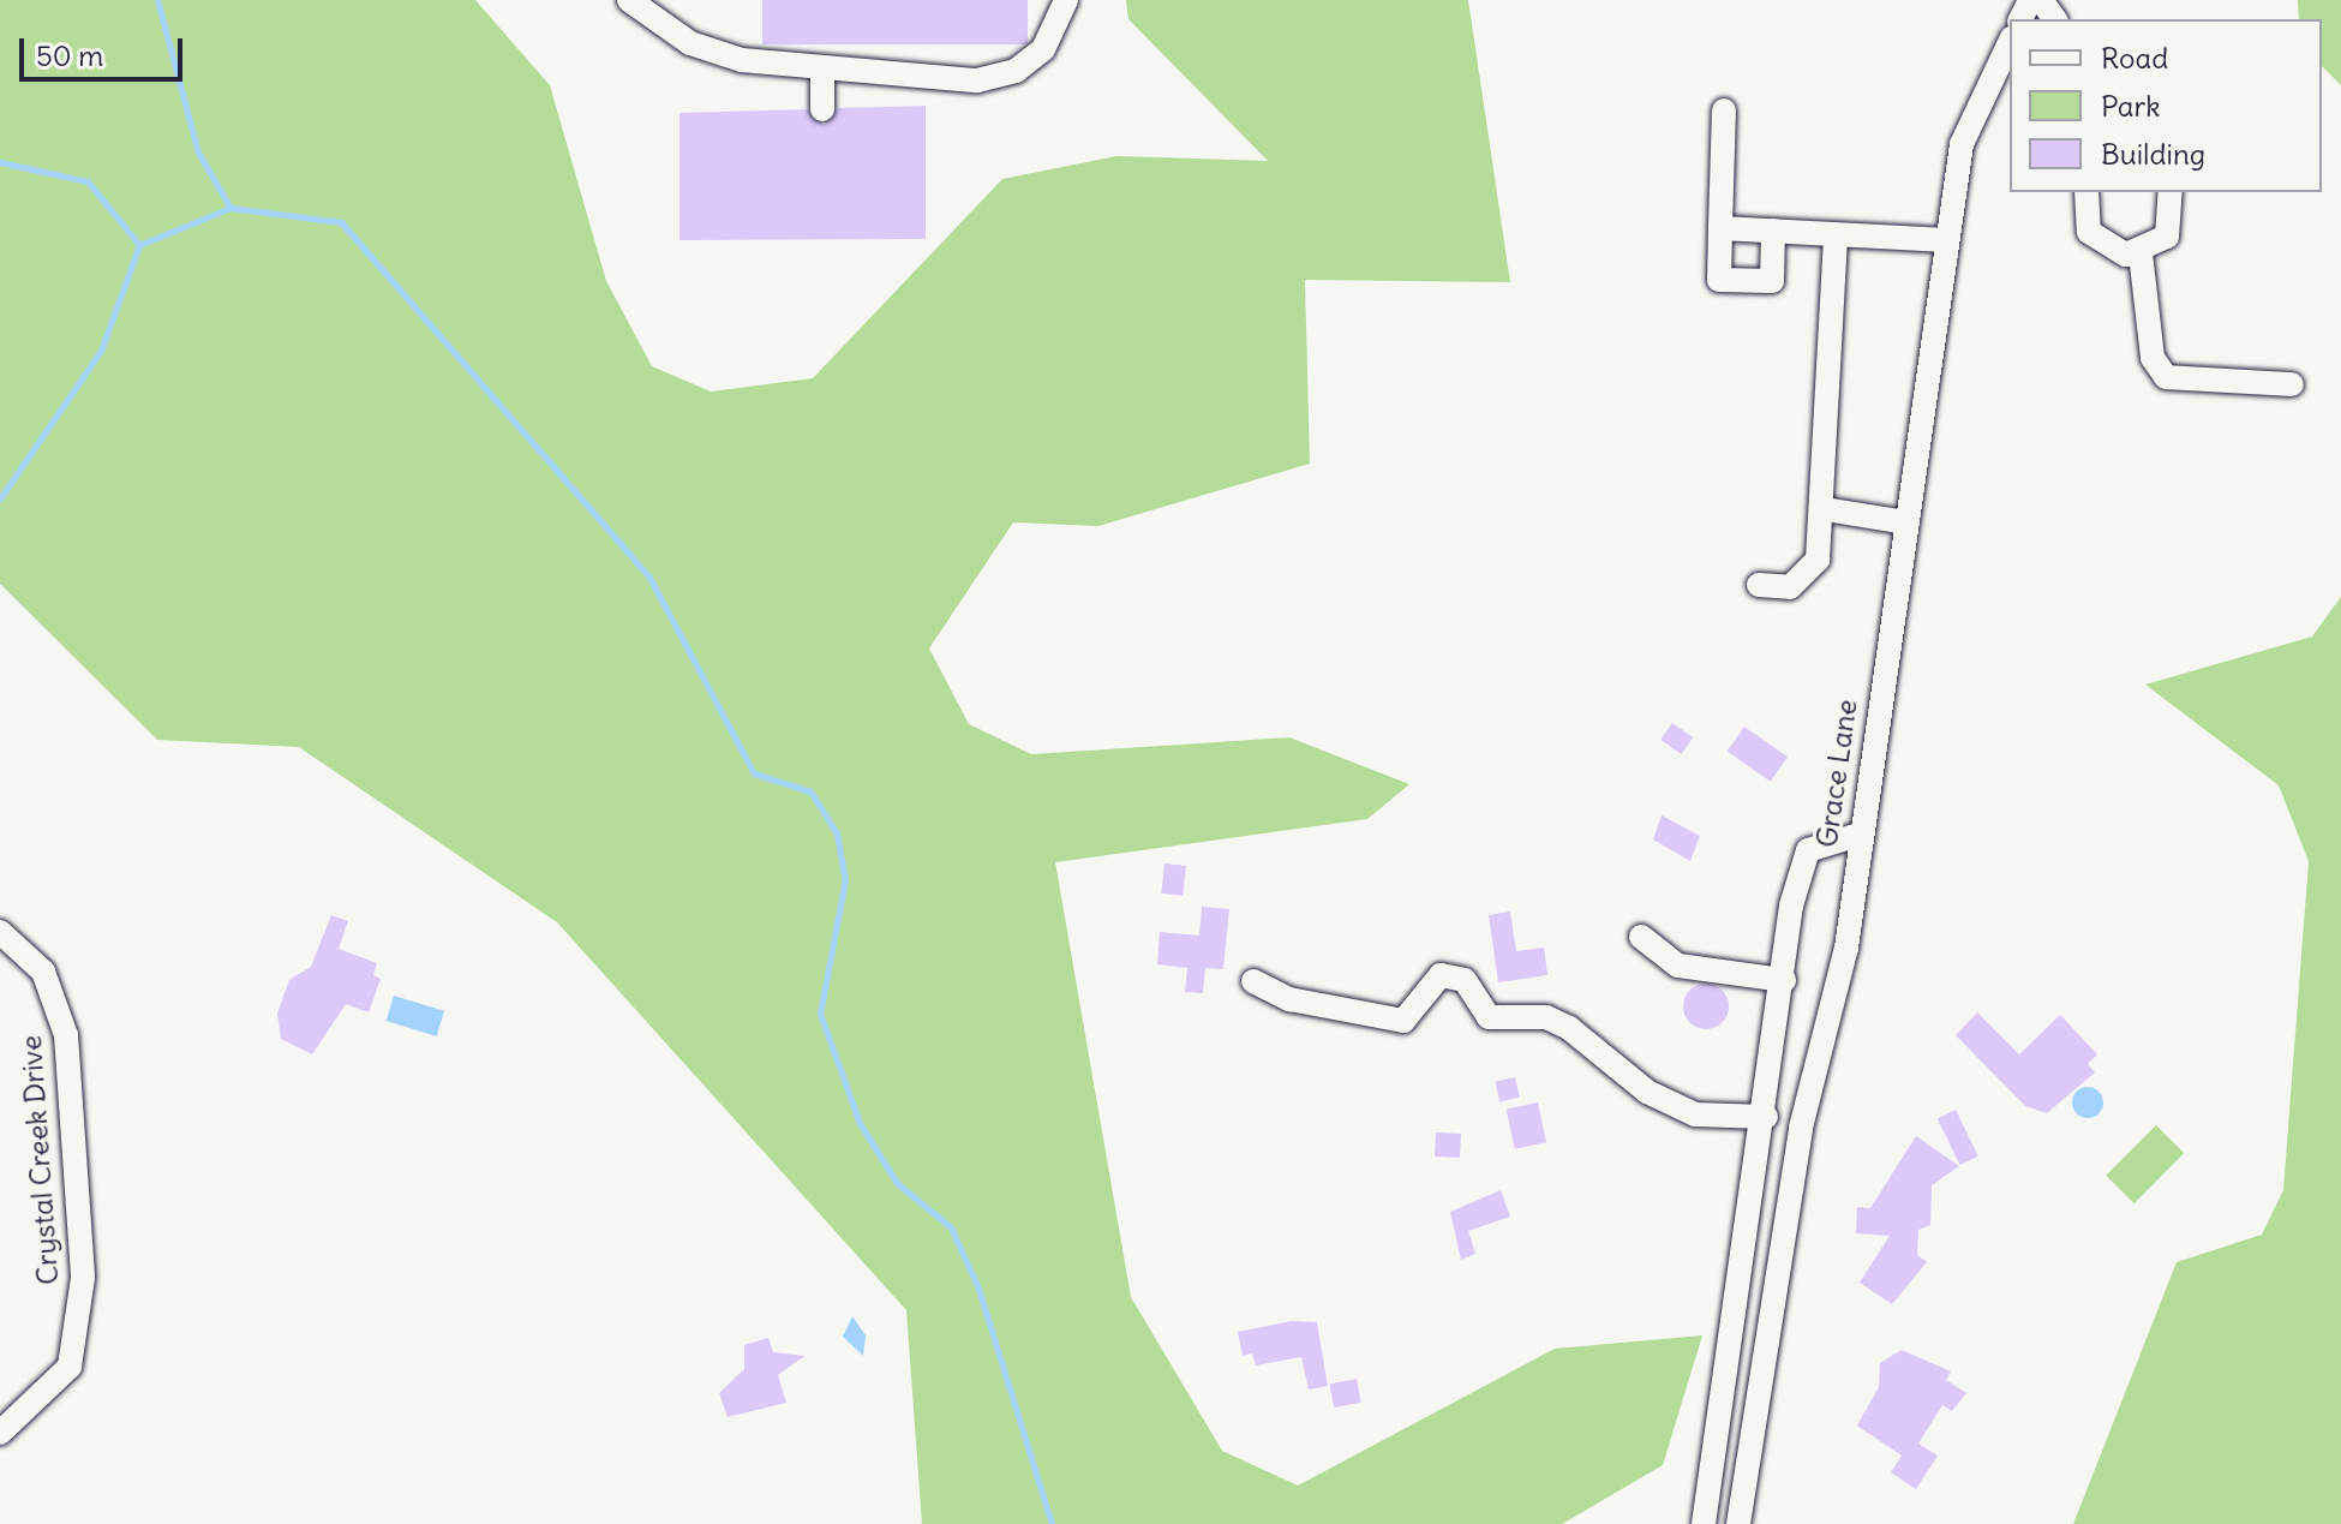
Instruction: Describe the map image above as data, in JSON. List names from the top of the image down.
{
  "streets": {
    "street": ["Grace Lane", "Crystal Creek Drive"]
  },
  "legend": ["Road", "Park", "Building"],
  "scale_bar": "50 m"
}
